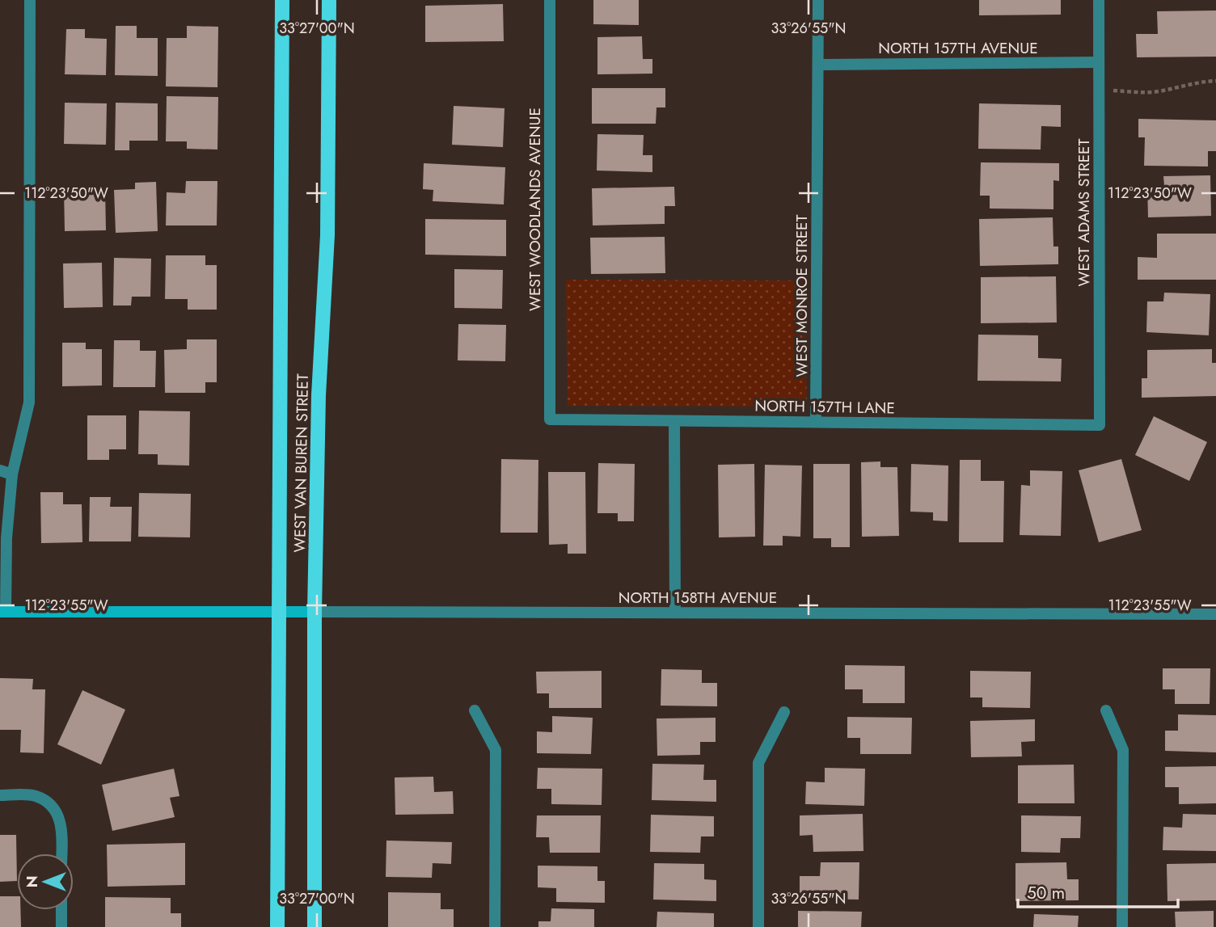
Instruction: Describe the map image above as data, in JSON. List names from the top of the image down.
{
  "streets": {
    "main road": ["WEST VAN BUREN STREET"],
    "street": [
      "NORTH 157TH AVENUE",
      "WEST WOODLANDS AVENUE",
      "WEST ADAMS STREET",
      "WEST MONROE STREET",
      "NORTH 157TH LANE",
      "NORTH 158TH AVENUE"
    ]
  },
  "crossings": [
    ["NORTH 157TH AVENUE", "WEST ADAMS STREET"],
    ["NORTH 157TH AVENUE", "WEST MONROE STREET"],
    ["WEST WOODLANDS AVENUE", "NORTH 157TH LANE"],
    ["WEST ADAMS STREET", "NORTH 157TH LANE"],
    ["WEST MONROE STREET", "NORTH 157TH LANE"],
    ["WEST VAN BUREN STREET", "NORTH 158TH AVENUE"]
  ],
  "scale_bar": "50 m",
  "north": "left",
  "coordinates": [
    "33°27'00\"N",
    "33°26'55\"N",
    "112°23'50\"W",
    "112°23'55\"W"
  ]
}
